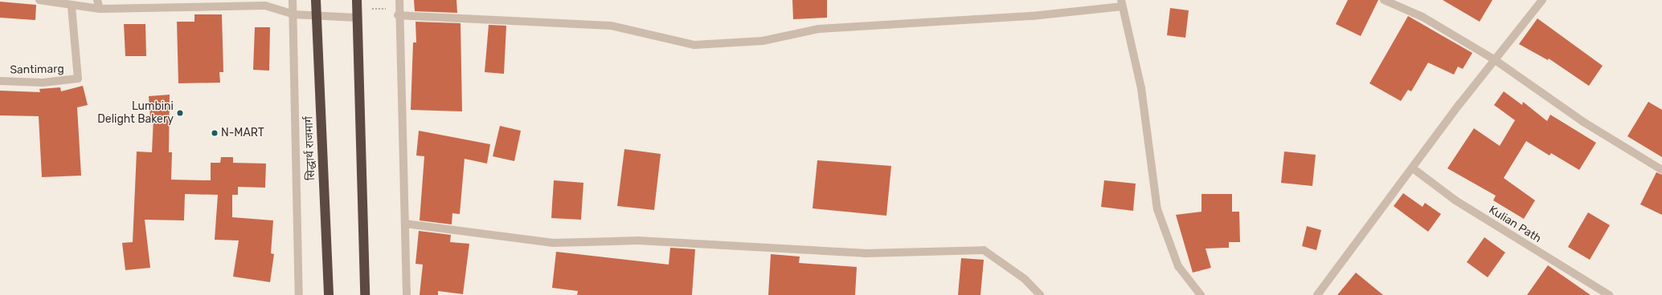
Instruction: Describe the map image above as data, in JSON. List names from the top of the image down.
{
  "streets": {
    "highway": ["सिद्धार्थ राजमार्ग"],
    "street": ["Santimarg", "Kulian Path"]
  },
  "places": ["Lumbini Delight Bakery", "N-MART"]
}
